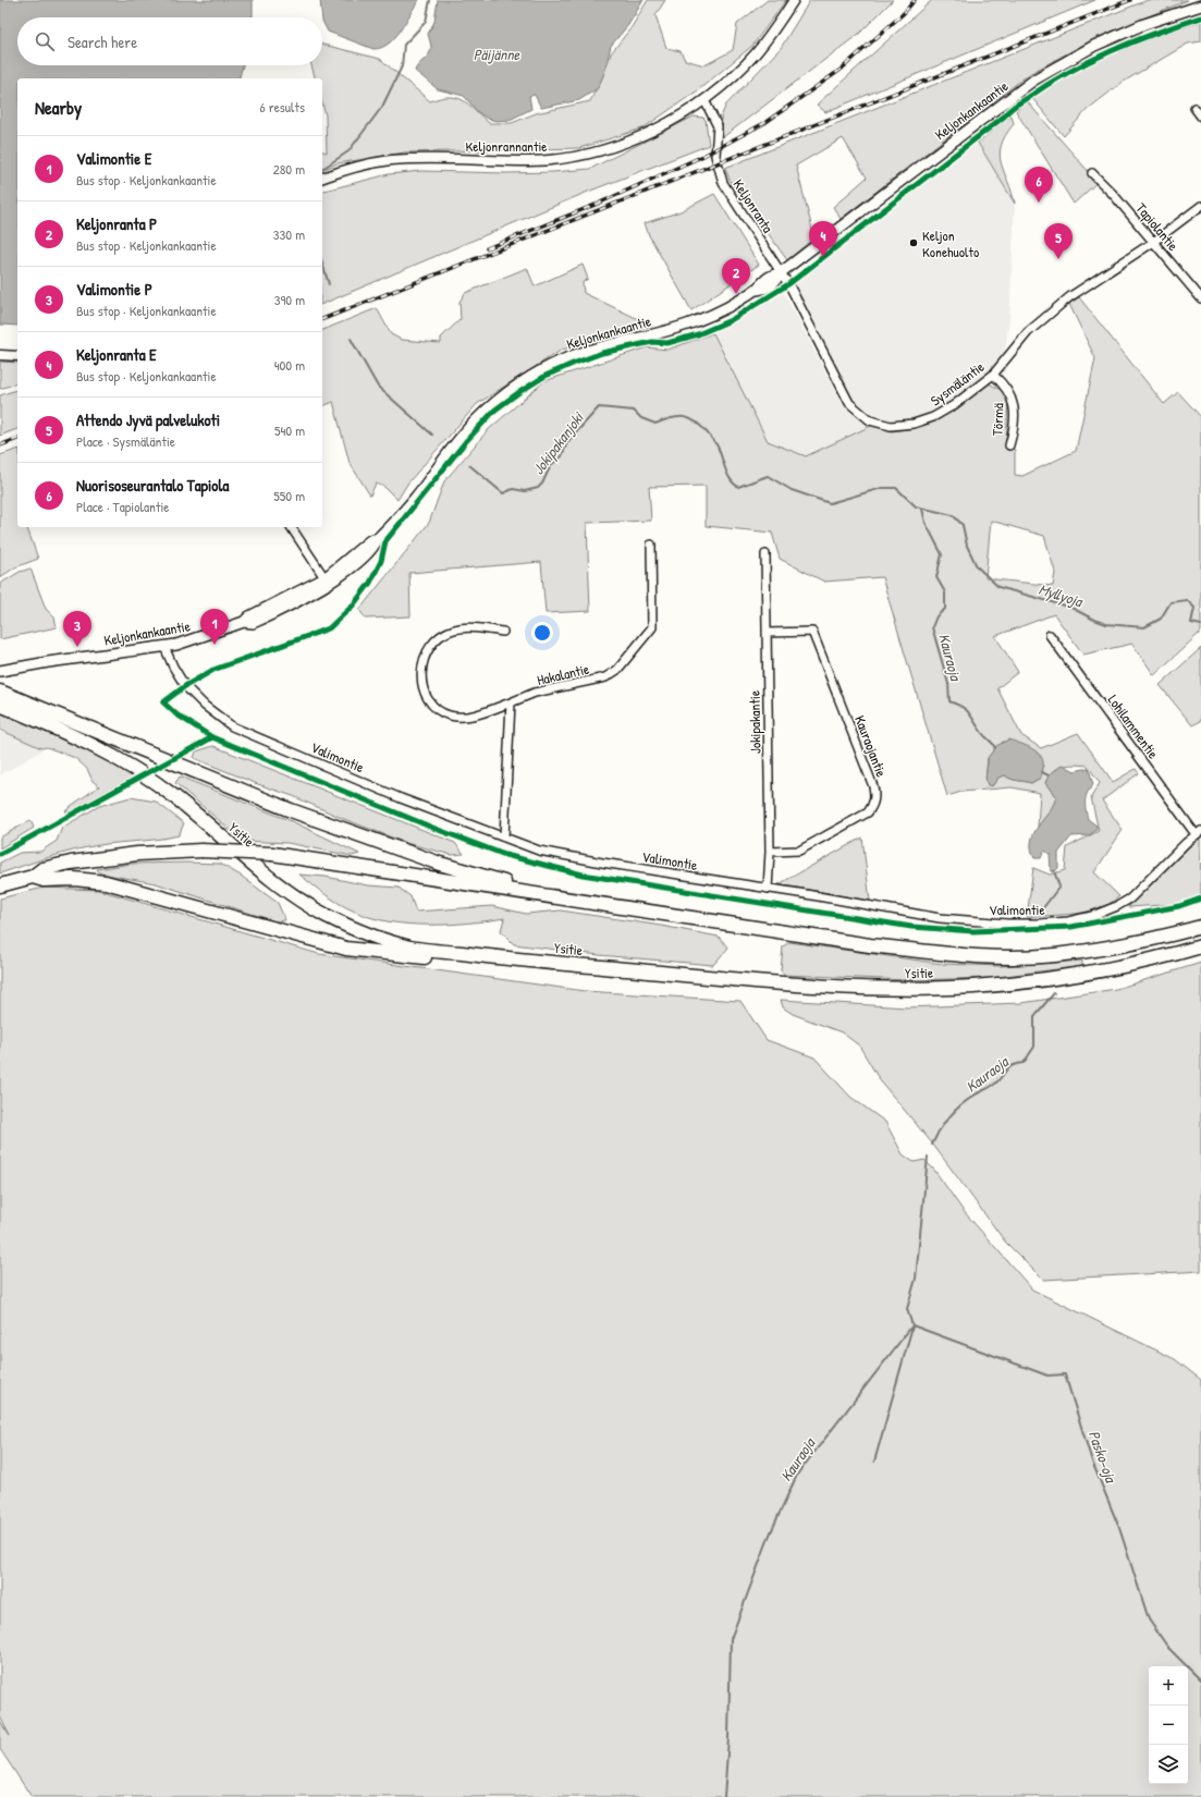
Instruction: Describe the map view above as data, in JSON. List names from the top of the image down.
{
  "streets": {
    "highway": ["Ysitie"],
    "main road": ["Keljonkankaantie"],
    "street": [
      "Keljonrannantie",
      "Keljonranta",
      "Tapiolantie",
      "Sysmäläntie",
      "Törmä",
      "Hakalantie",
      "Jokipakantie",
      "Lohilammentie",
      "Kauraojantie",
      "Valimontie"
    ]
  },
  "crossings": [
    ["Keljonkankaantie", "Keljonranta"],
    ["Keljonkankaantie", "Sysmäläntie"],
    ["Keljonkankaantie", "Valimontie"],
    ["Keljonrannantie", "Keljonranta"],
    ["Keljonranta", "Sysmäläntie"],
    ["Tapiolantie", "Sysmäläntie"],
    ["Sysmäläntie", "Törmä"],
    ["Jokipakantie", "Kauraojantie"],
    ["Jokipakantie", "Valimontie"],
    ["Lohilammentie", "Valimontie"]
  ],
  "water": [
    "Päijänne",
    "Jokipakanjoki",
    "Myllyoja",
    "Kauraoja",
    "Pasko-oja"
  ],
  "places": ["Keljon Konehuolto"],
  "page": {
    "search": "Search here",
    "heading": ["Nearby", "6 results"],
    "list": [
      {
        "mark": "1",
        "name": "Valimontie E",
        "note": "Bus stop · Keljonkankaantie",
        "value": "280 m"
      },
      {
        "mark": "2",
        "name": "Keljonranta P",
        "note": "Bus stop · Keljonkankaantie",
        "value": "330 m"
      },
      {
        "mark": "3",
        "name": "Valimontie P",
        "note": "Bus stop · Keljonkankaantie",
        "value": "390 m"
      },
      {
        "mark": "4",
        "name": "Keljonranta E",
        "note": "Bus stop · Keljonkankaantie",
        "value": "400 m"
      },
      {
        "mark": "5",
        "name": "Attendo Jyvä palvelukoti",
        "note": "Place · Sysmäläntie",
        "value": "540 m"
      },
      {
        "mark": "6",
        "name": "Nuorisoseurantalo Tapiola",
        "note": "Place · Tapiolantie",
        "value": "550 m"
      }
    ],
    "pins": [
      "6",
      "4",
      "5",
      "2",
      "1",
      "3"
    ],
    "map_buttons": ["+", "−"]
  }
}
